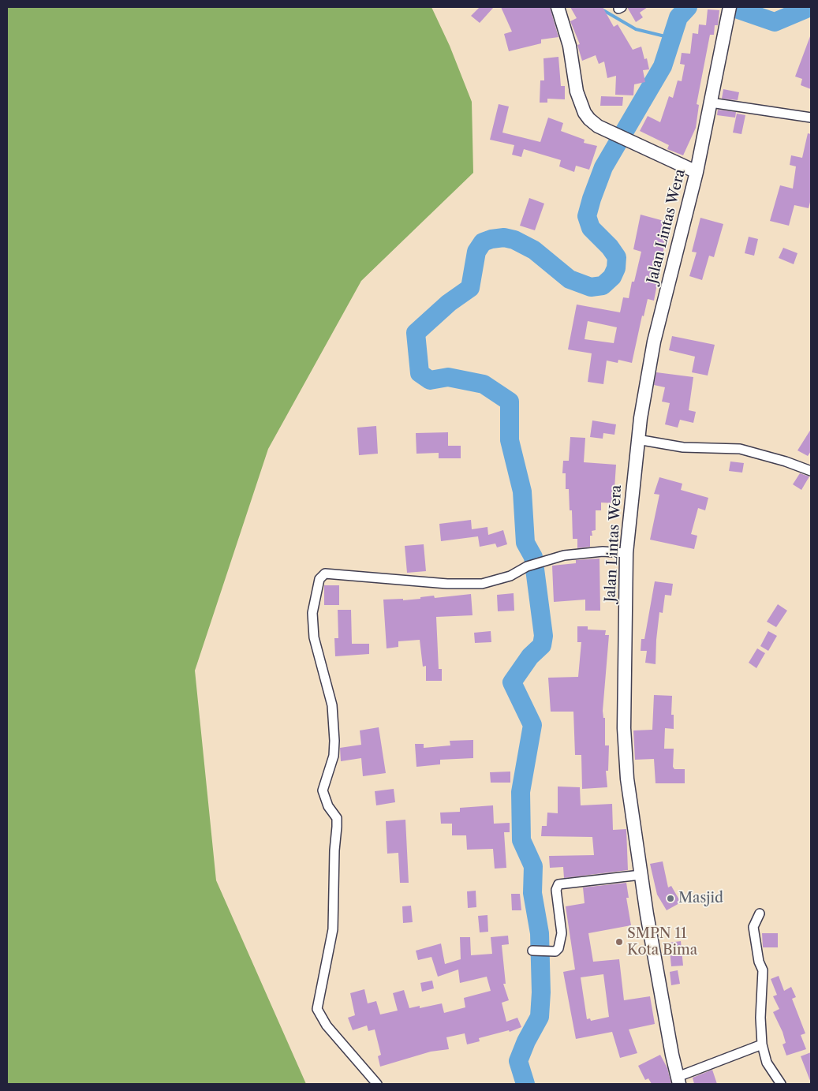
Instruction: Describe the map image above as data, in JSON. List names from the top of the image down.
{
  "streets": {
    "main road": ["Jalan Lintas Wera"]
  },
  "places": ["Masjid", "SMPN 11 Kota Bima"]
}
